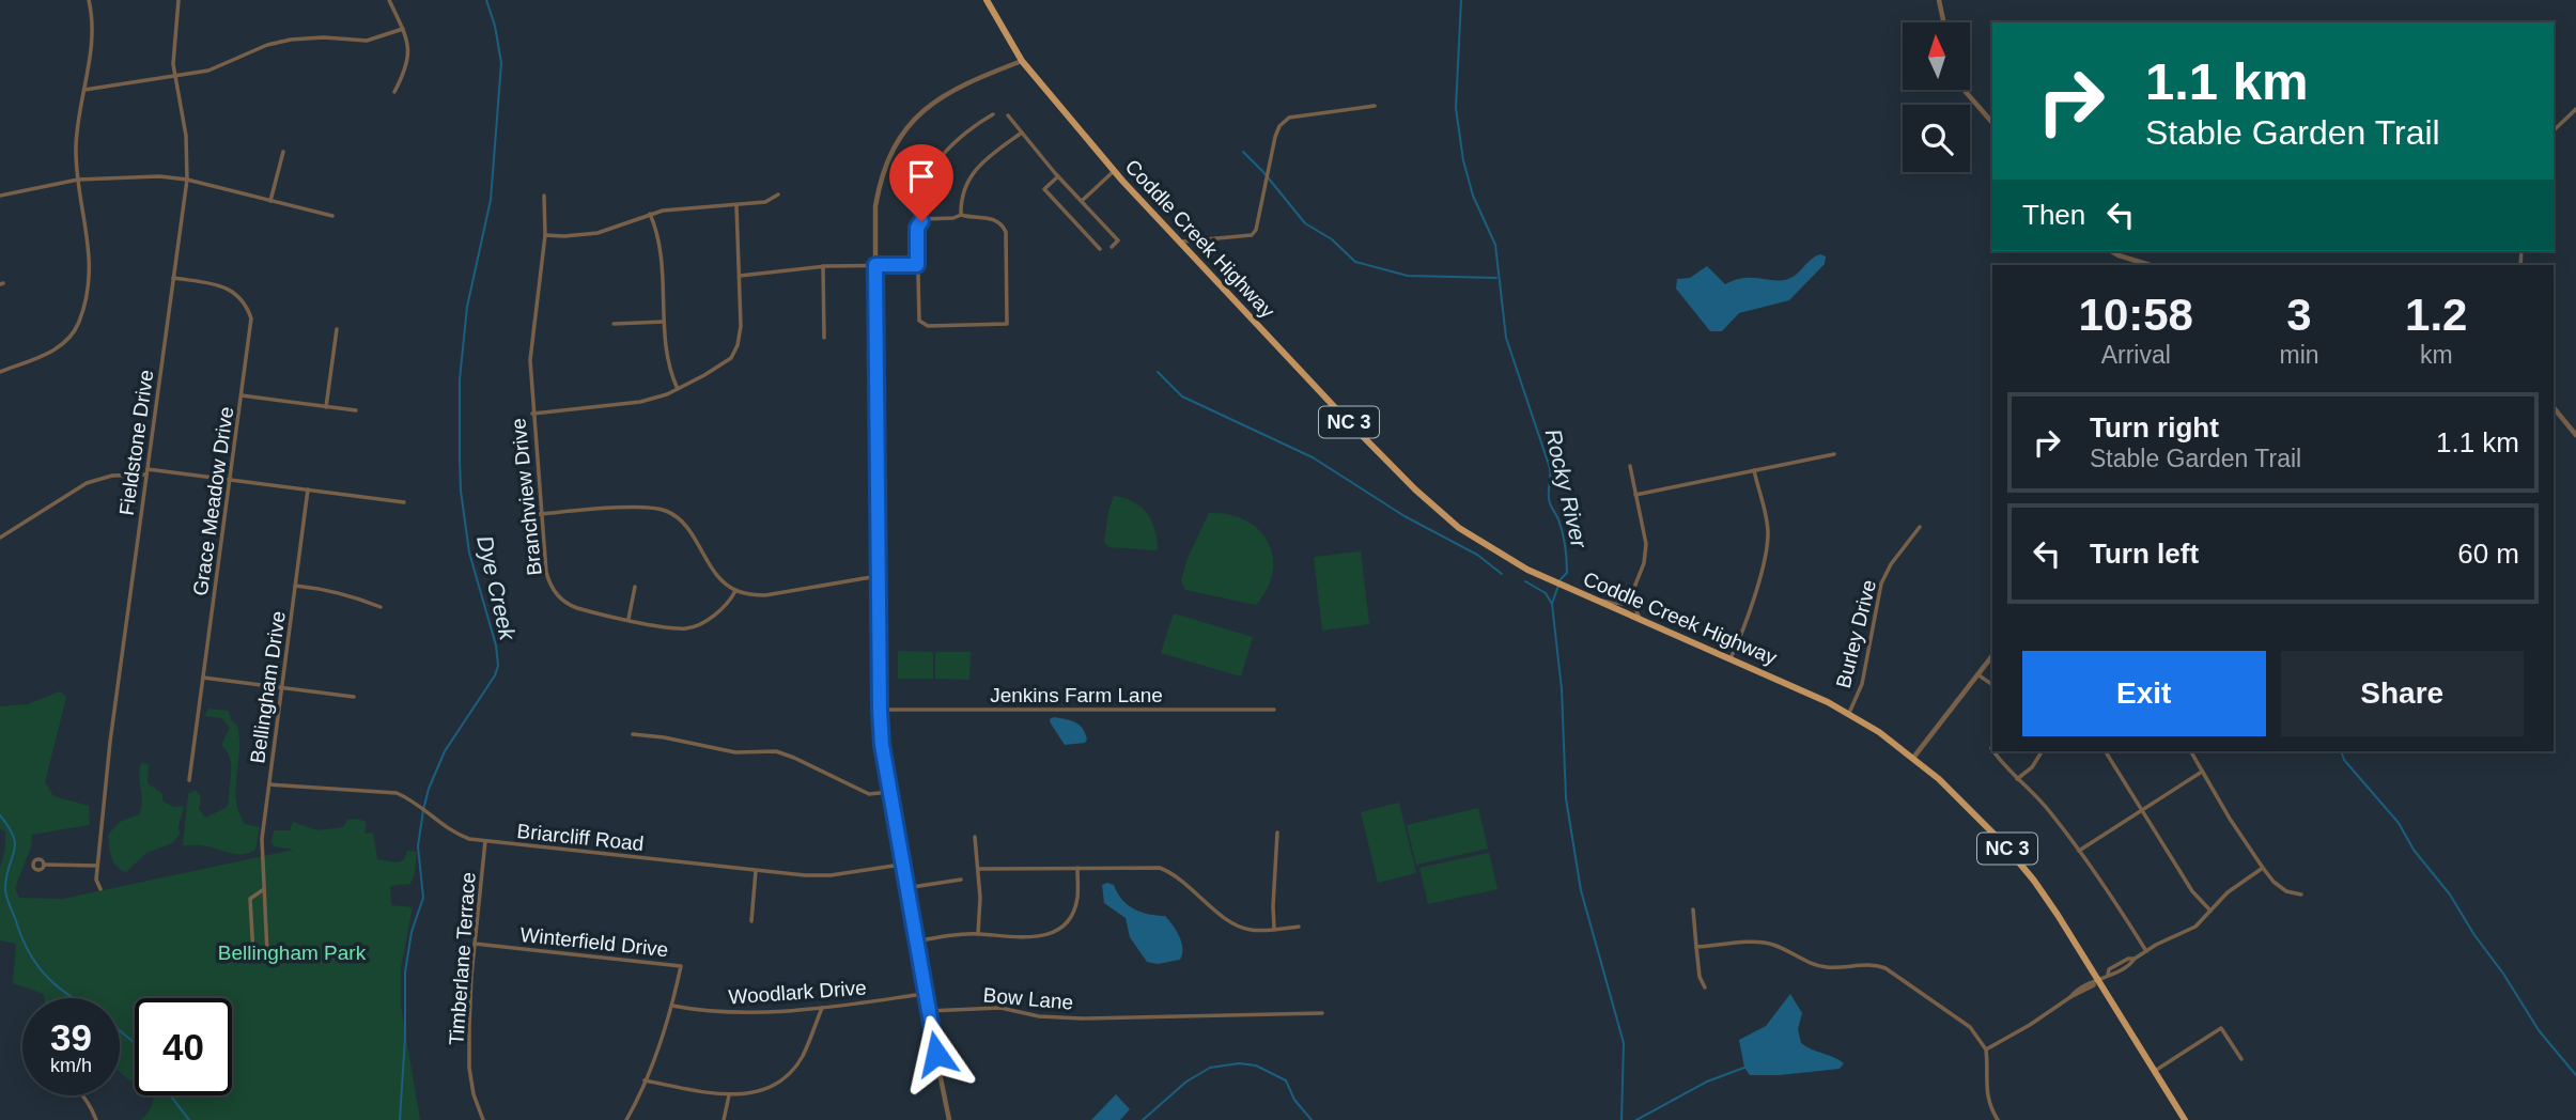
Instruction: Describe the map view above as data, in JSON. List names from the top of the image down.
{
  "streets": {
    "main road": ["Coddle Creek Highway", "NC 3"],
    "street": [
      "Fieldstone Drive",
      "Branchview Drive",
      "Grace Meadow Drive",
      "Burley Drive",
      "Bellingham Drive",
      "Jenkins Farm Lane",
      "Briarcliff Road",
      "Winterfield Drive",
      "Timberlane Terrace",
      "Woodlark Drive",
      "Bow Lane"
    ]
  },
  "crossings": [
    ["Coddle Creek Highway", "Burley Drive"],
    ["Fieldstone Drive", "Grace Meadow Drive"],
    ["Bellingham Drive", "Briarcliff Road"],
    ["Briarcliff Road", "Timberlane Terrace"],
    ["Winterfield Drive", "Timberlane Terrace"],
    ["Winterfield Drive", "Woodlark Drive"]
  ],
  "water": ["Rocky River", "Dye Creek"],
  "parks": ["Bellingham Park"],
  "north": "top",
  "page": {
    "turn": ["1.1 km", "Stable Garden Trail"],
    "then": "Then",
    "eta": [
      "10:58",
      "Arrival",
      "3",
      "min",
      "1.2",
      "km"
    ],
    "list": [
      {
        "name": "Turn right",
        "note": "Stable Garden Trail",
        "value": "1.1 km"
      },
      {
        "name": "Turn left",
        "value": "60 m"
      }
    ],
    "buttons": ["Exit", "Share"],
    "speed": "39 km/h",
    "limit": "40"
  }
}
